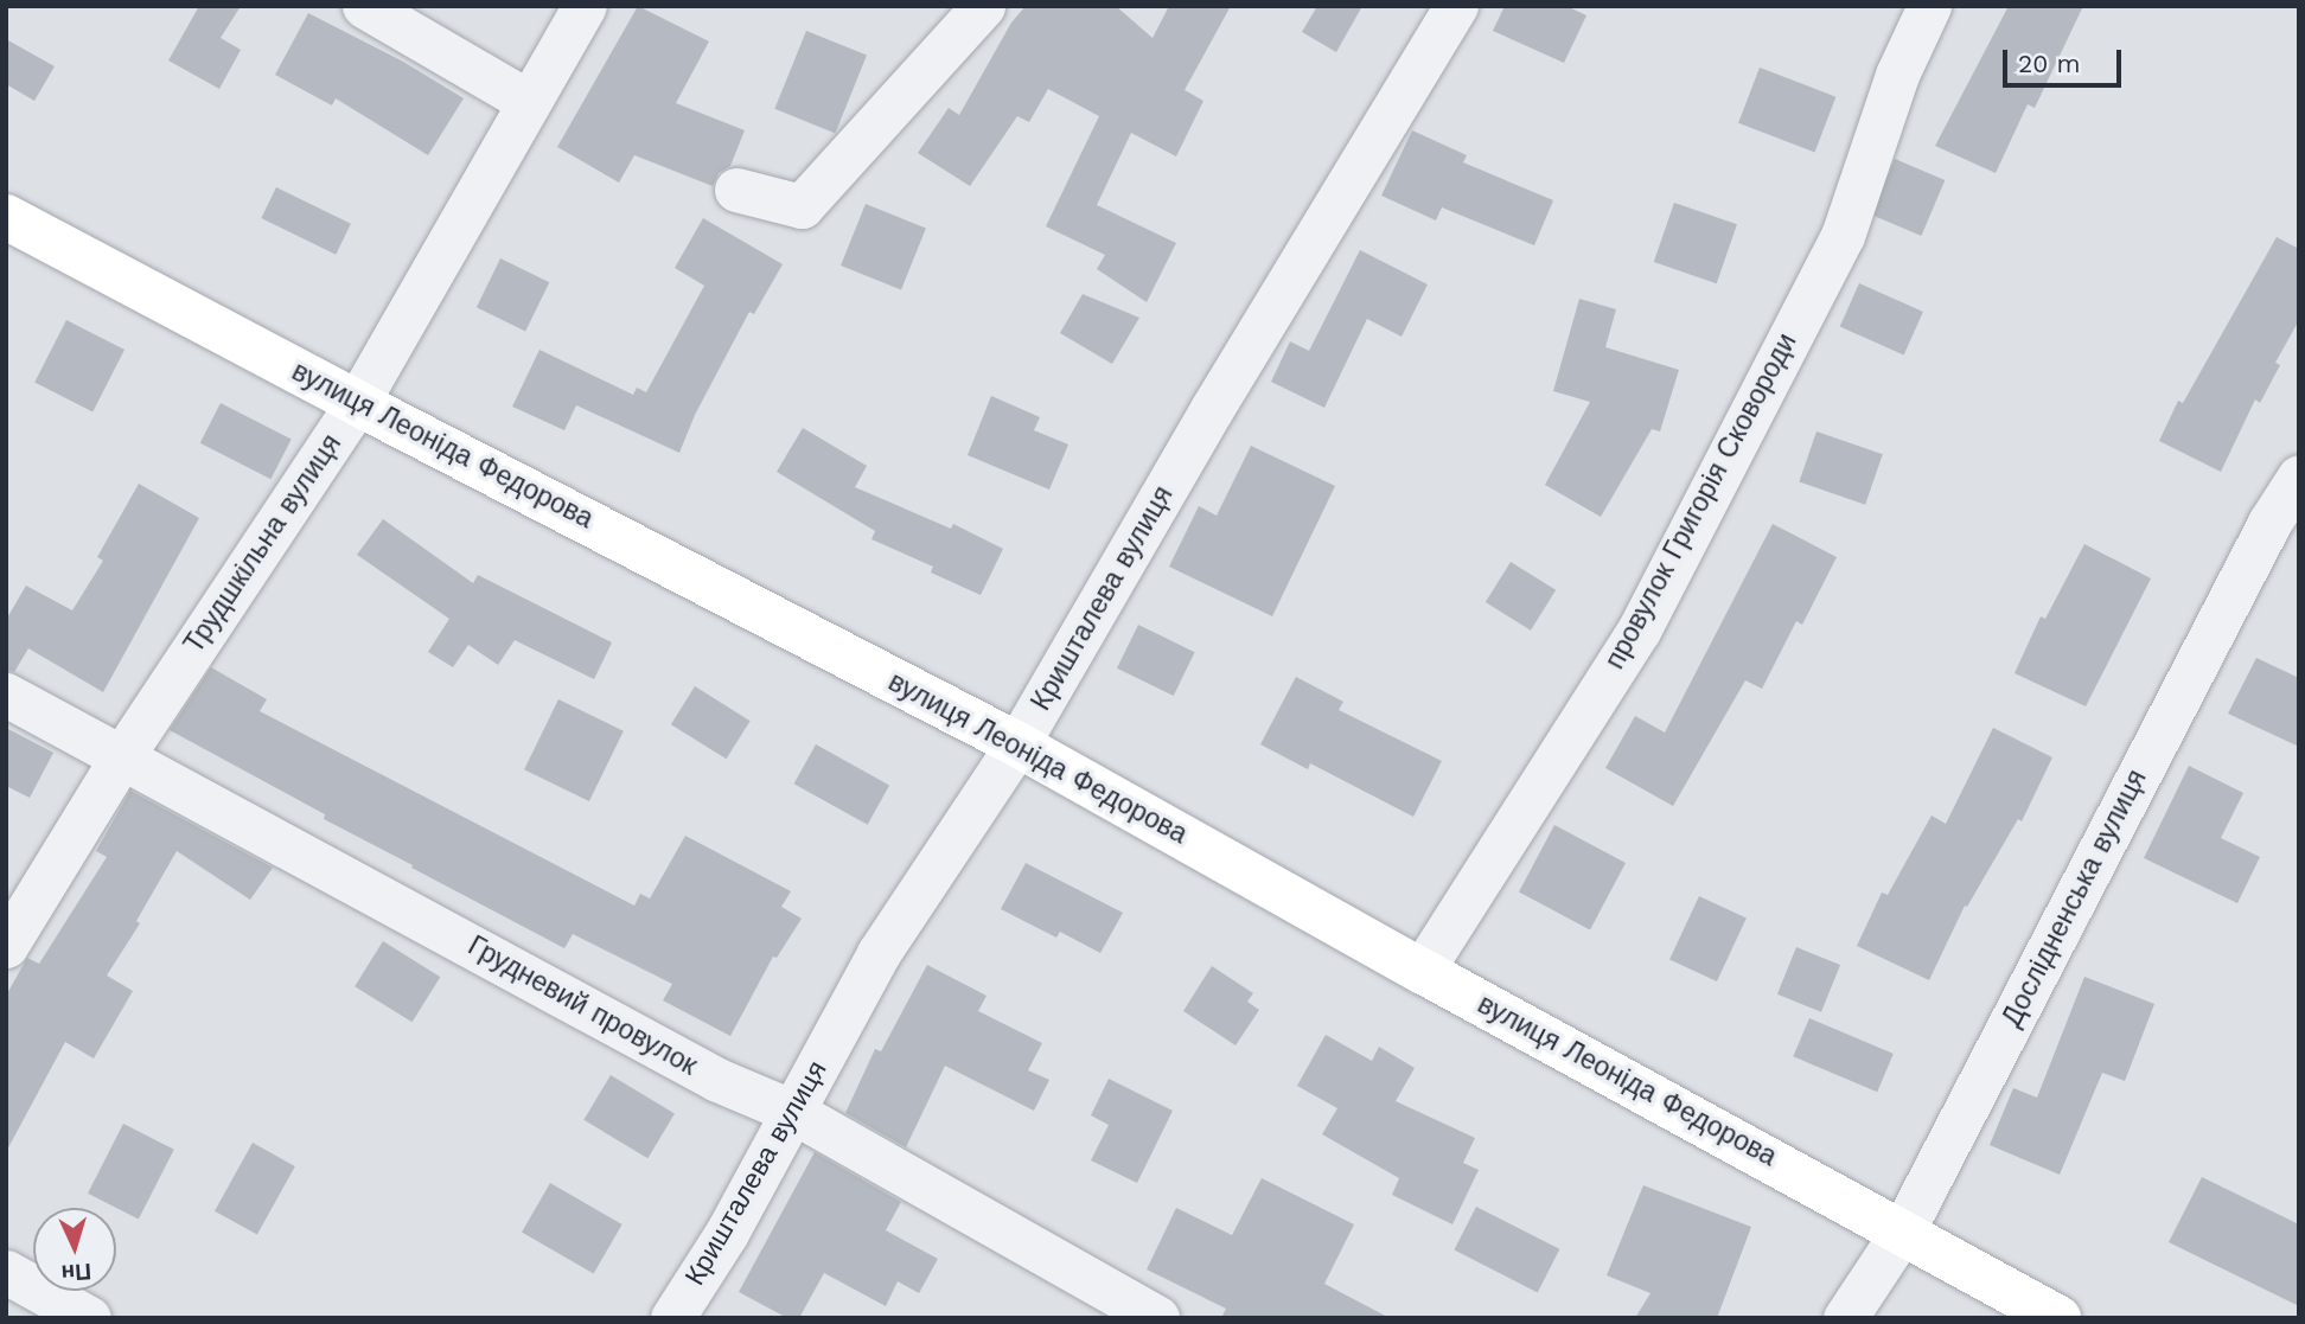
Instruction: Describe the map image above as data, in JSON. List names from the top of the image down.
{
  "streets": {
    "street": [
      "вулиця Леоніда Федорова",
      "провулок Григорія Сковороди",
      "Трудшкільна вулиця",
      "Кришталева вулиця",
      "Дослідненська вулиця",
      "Грудневий провулок"
    ]
  },
  "crossings": [
    ["вулиця Леоніда Федорова", "провулок Григорія Сковороди"],
    ["вулиця Леоніда Федорова", "Трудшкільна вулиця"],
    ["вулиця Леоніда Федорова", "Кришталева вулиця"],
    ["вулиця Леоніда Федорова", "Дослідненська вулиця"],
    ["Трудшкільна вулиця", "Грудневий провулок"],
    ["Кришталева вулиця", "Грудневий провулок"]
  ],
  "scale_bar": "20 m",
  "north": "bottom"
}
